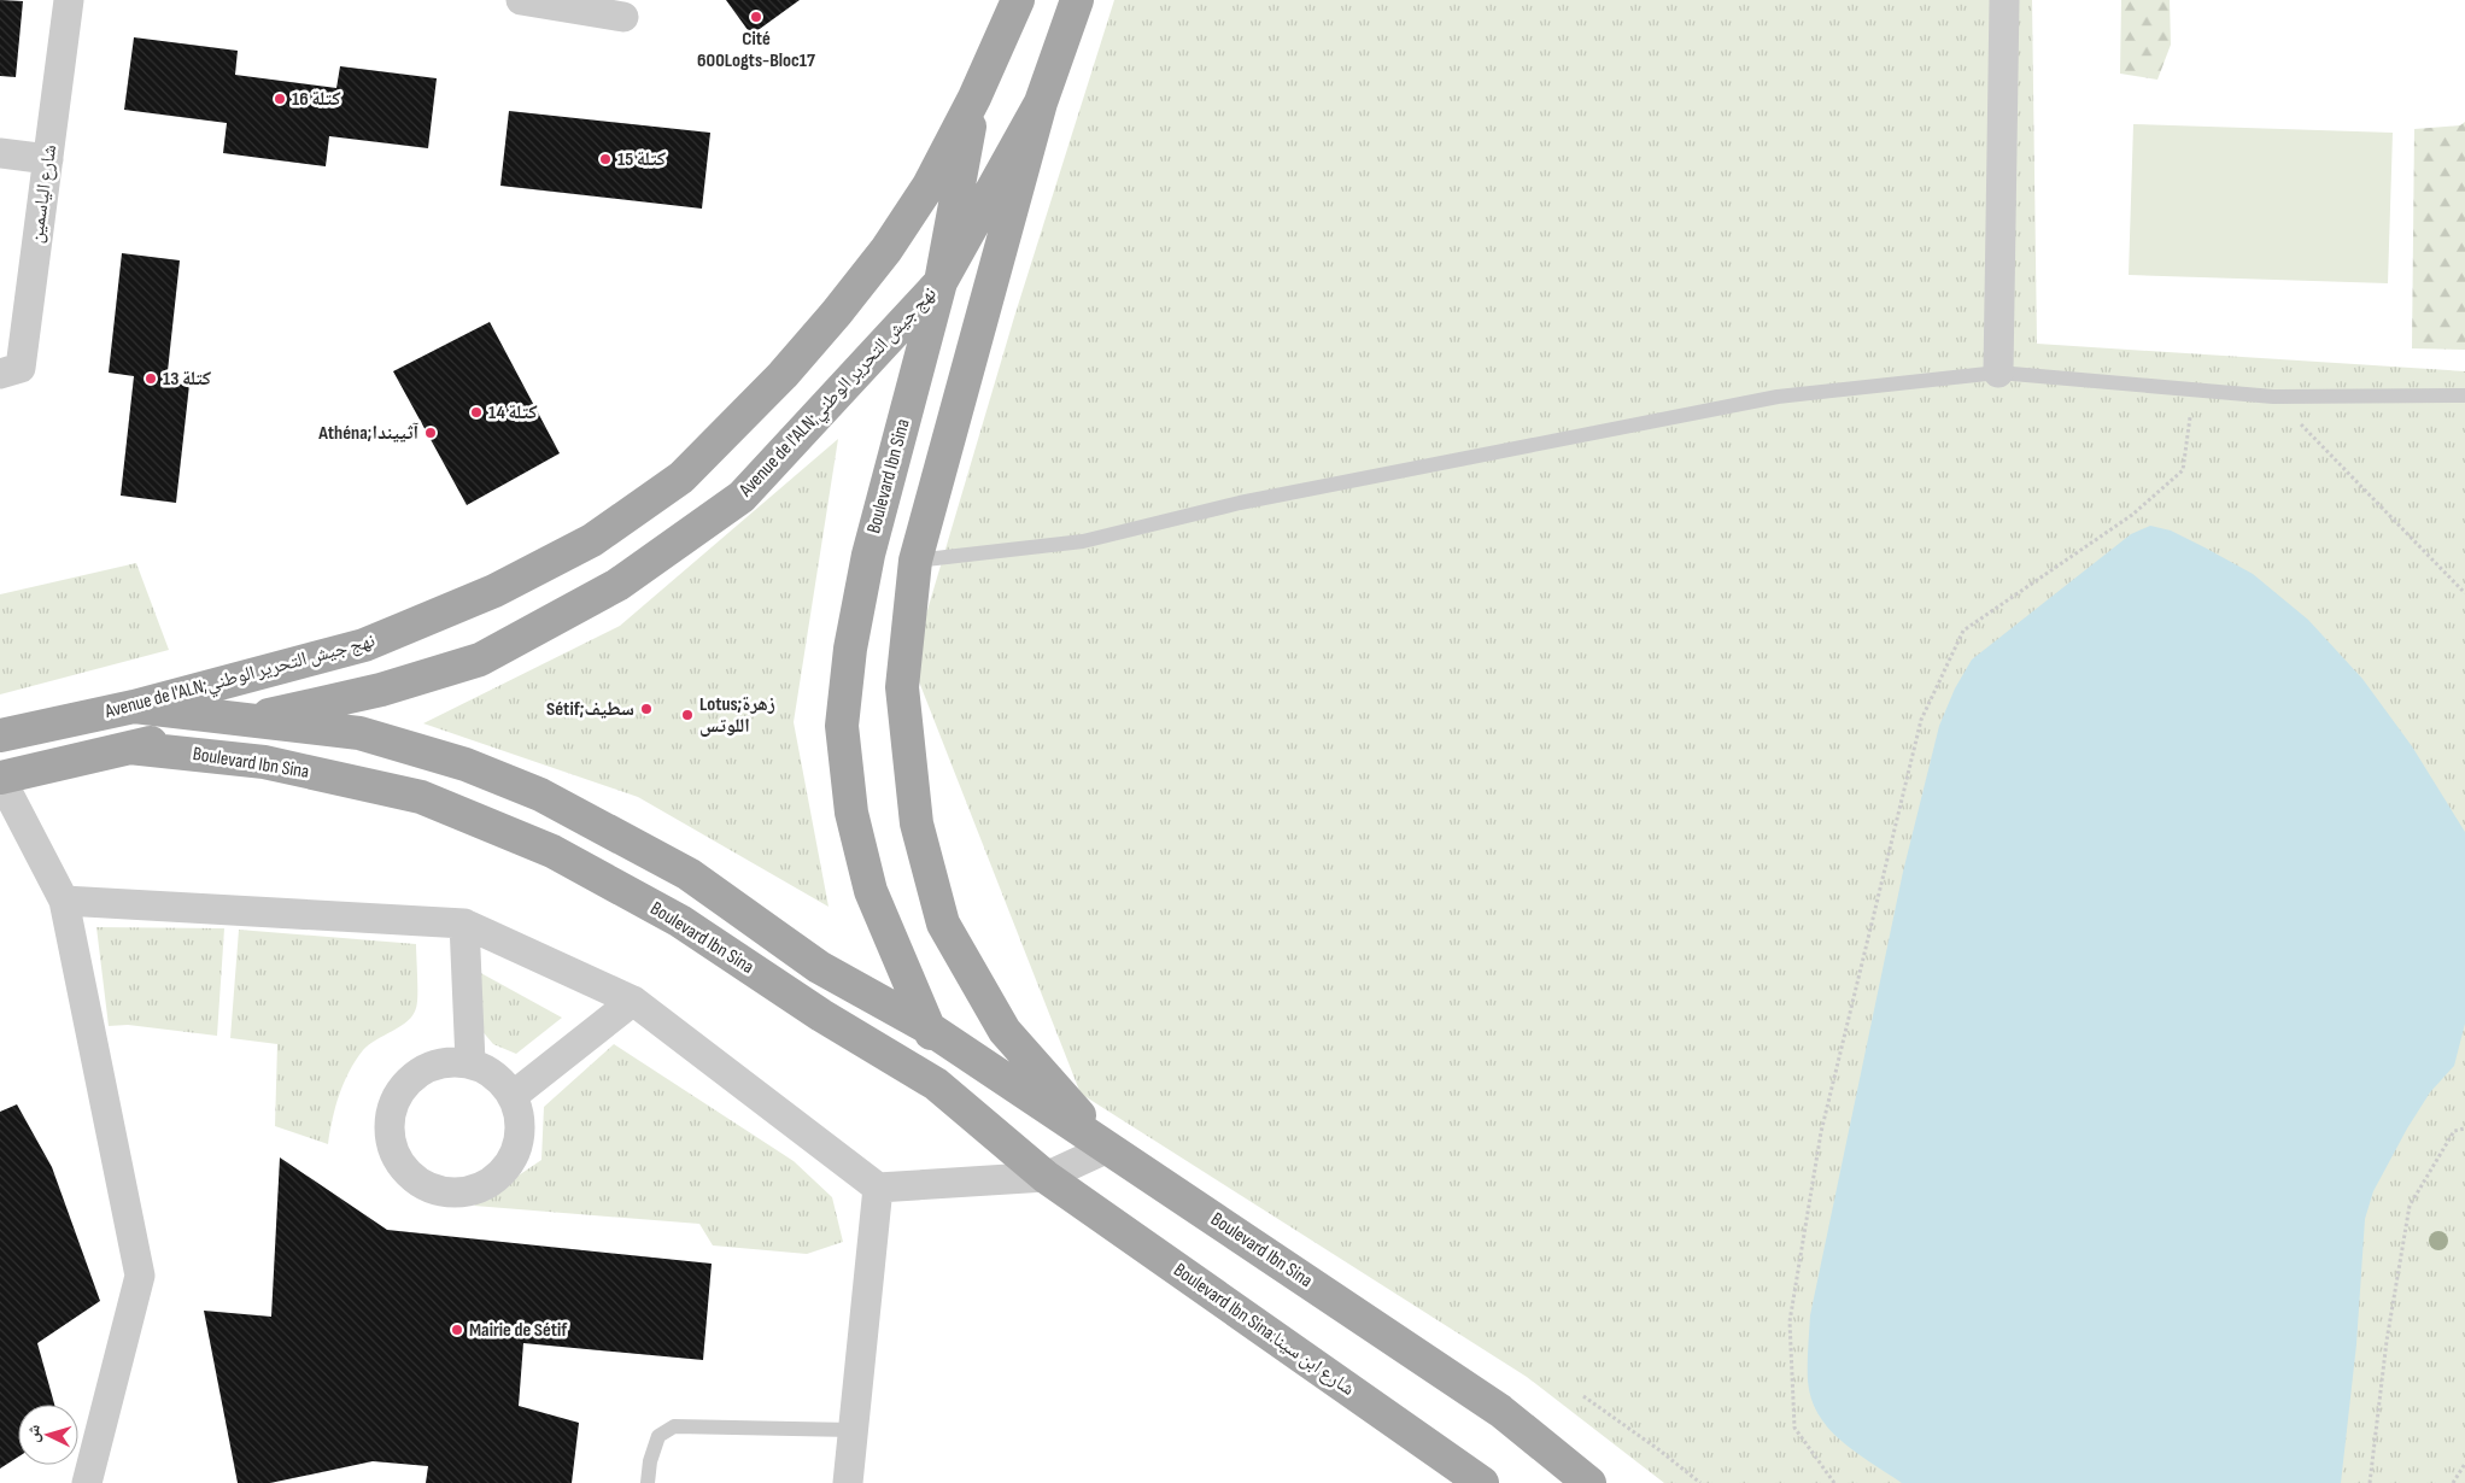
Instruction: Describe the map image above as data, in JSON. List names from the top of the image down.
{
  "streets": {
    "main road": ["Avenue de l'ALN;نهج جيش التحرير الوطني", "Boulevard Ibn Sina", "Boulevard Ibn Sina:شارع ابن سينا"],
    "street": ["شارع الياسمين"]
  },
  "crossings": [
    ["Avenue de l'ALN;نهج جيش التحرير الوطني", "Boulevard Ibn Sina"],
    ["Boulevard Ibn Sina", "Boulevard Ibn Sina:شارع ابن سينا"]
  ],
  "places": [
    "Cité 600Logts-Bloc17",
    "كتلة 16",
    "كتلة 15",
    "كتلة 13",
    "كتلة 14",
    "Athéna;آثييندا",
    "Sétif;سطيف",
    "Lotus;زهرة اللوتس",
    "Mairie de Sétif"
  ],
  "north": "left"
}
